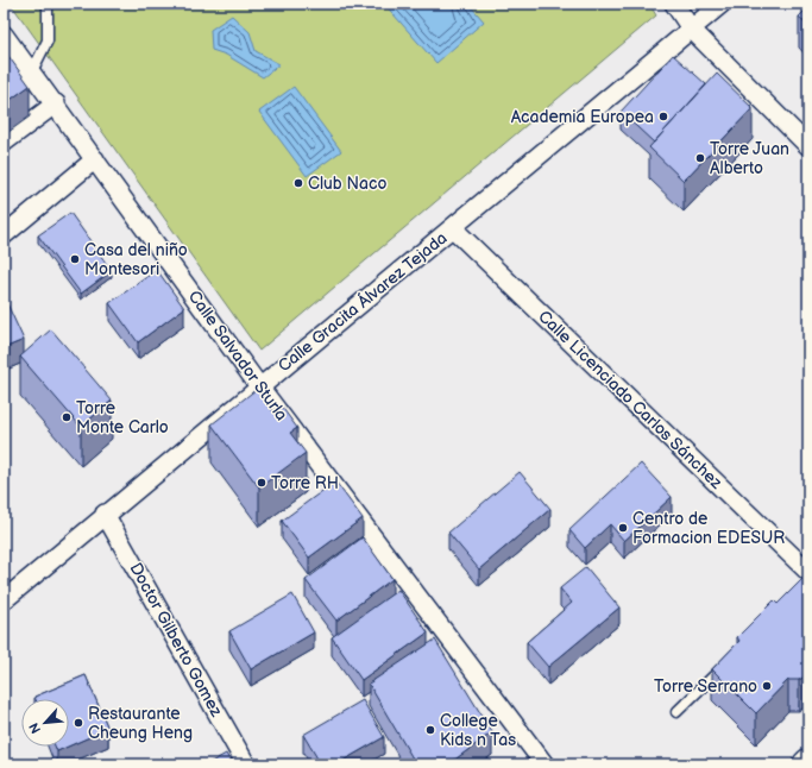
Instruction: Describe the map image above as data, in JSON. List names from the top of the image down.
{
  "streets": {
    "street": [
      "Calle Gracita Álvarez Tejada",
      "Calle Salvador Sturla",
      "Calle Licenciado Carlos Sánchez",
      "Doctor Gilberto Gomez"
    ]
  },
  "crossings": [
    ["Calle Gracita Álvarez Tejada", "Calle Salvador Sturla"],
    ["Calle Gracita Álvarez Tejada", "Calle Licenciado Carlos Sánchez"],
    ["Calle Gracita Álvarez Tejada", "Doctor Gilberto Gomez"]
  ],
  "places": [
    "Academia Europea",
    "Torre Juan Alberto",
    "Club Naco",
    "Casa del niño Montesori",
    "Torre Monte Carlo",
    "Torre RH",
    "Centro de Formacion EDESUR",
    "Torre Serrano",
    "Restaurante Cheung Heng",
    "College Kids n Tas"
  ],
  "north": "bottom left"
}
